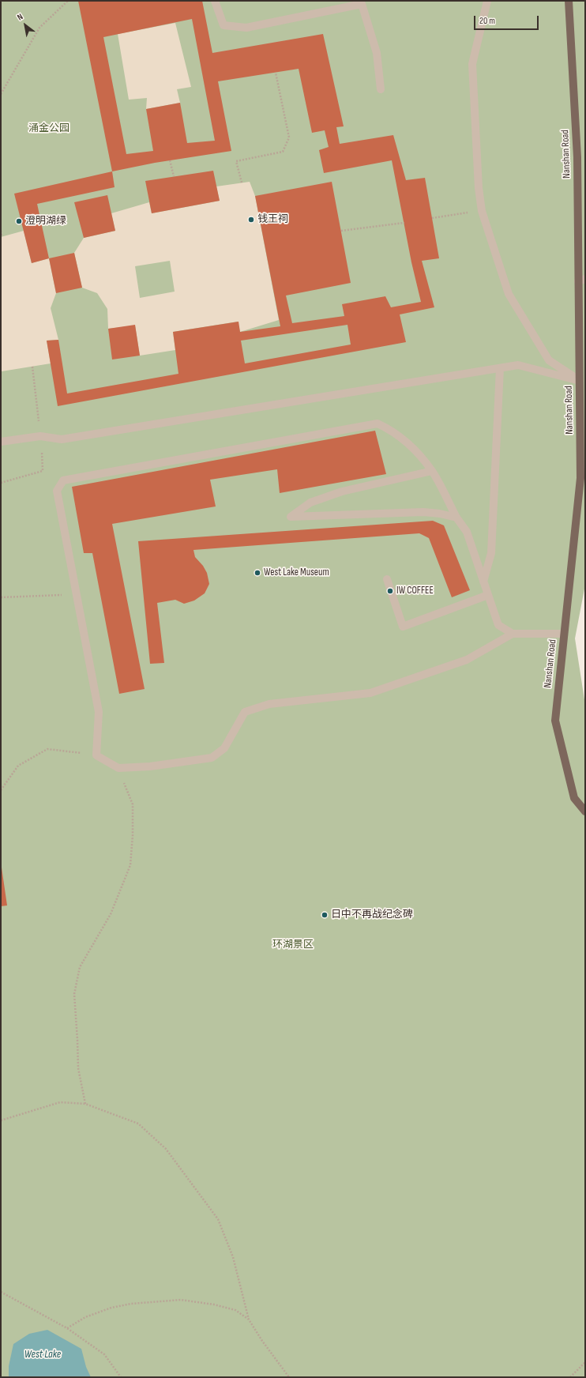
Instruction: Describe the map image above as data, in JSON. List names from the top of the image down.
{
  "streets": {
    "main road": ["Nanshan Road"]
  },
  "water": ["West Lake"],
  "parks": ["涌金公园", "环湖景区"],
  "places": [
    "钱王祠",
    "澄明湖绿",
    "West Lake Museum",
    "IW COFFEE",
    "日中不再战纪念碑"
  ],
  "scale_bar": "20 m",
  "north": "top left"
}
